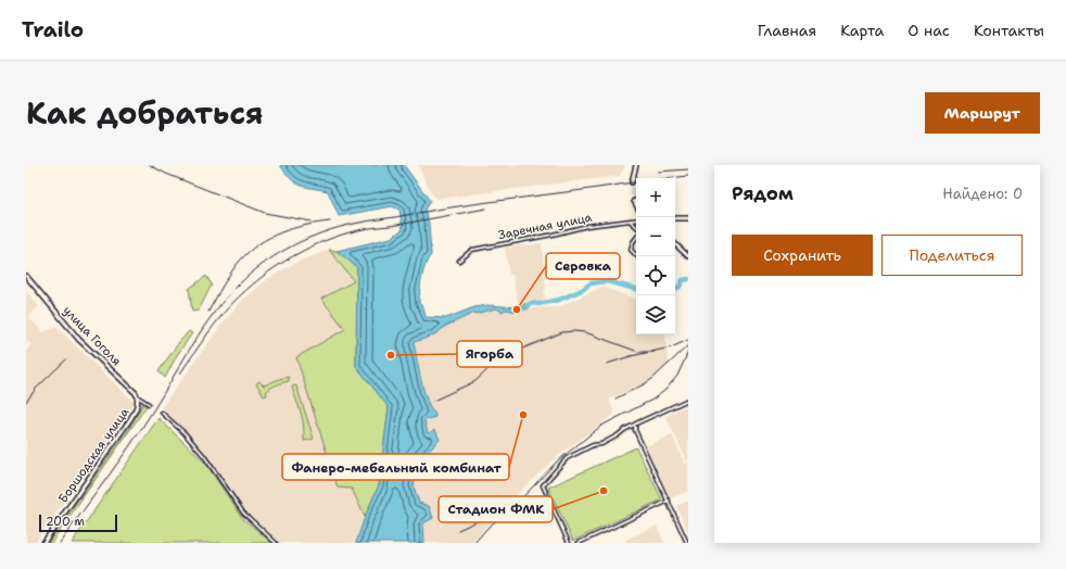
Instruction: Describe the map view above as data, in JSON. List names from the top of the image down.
{
  "streets": {
    "street": ["Заречная улица", "улица Гоголя", "Боршодская улица"]
  },
  "crossings": [
    ["улица Гоголя", "Боршодская улица"]
  ],
  "places": [
    "Серовка",
    "Ягорба",
    "Фанеро-мебельный комбинат",
    "Стадион ФМК"
  ],
  "scale_bar": "200 m",
  "page": {
    "header": "Trailo",
    "nav": [
      "Главная",
      "Карта",
      "О нас",
      "Контакты"
    ],
    "title": "Как добраться",
    "buttons": [
      "Маршрут",
      ["Сохранить", "Поделиться"]
    ],
    "heading": ["Рядом", "Найдено: 0"],
    "map_buttons": ["+", "−"],
    "scale": "200 m"
  }
}
